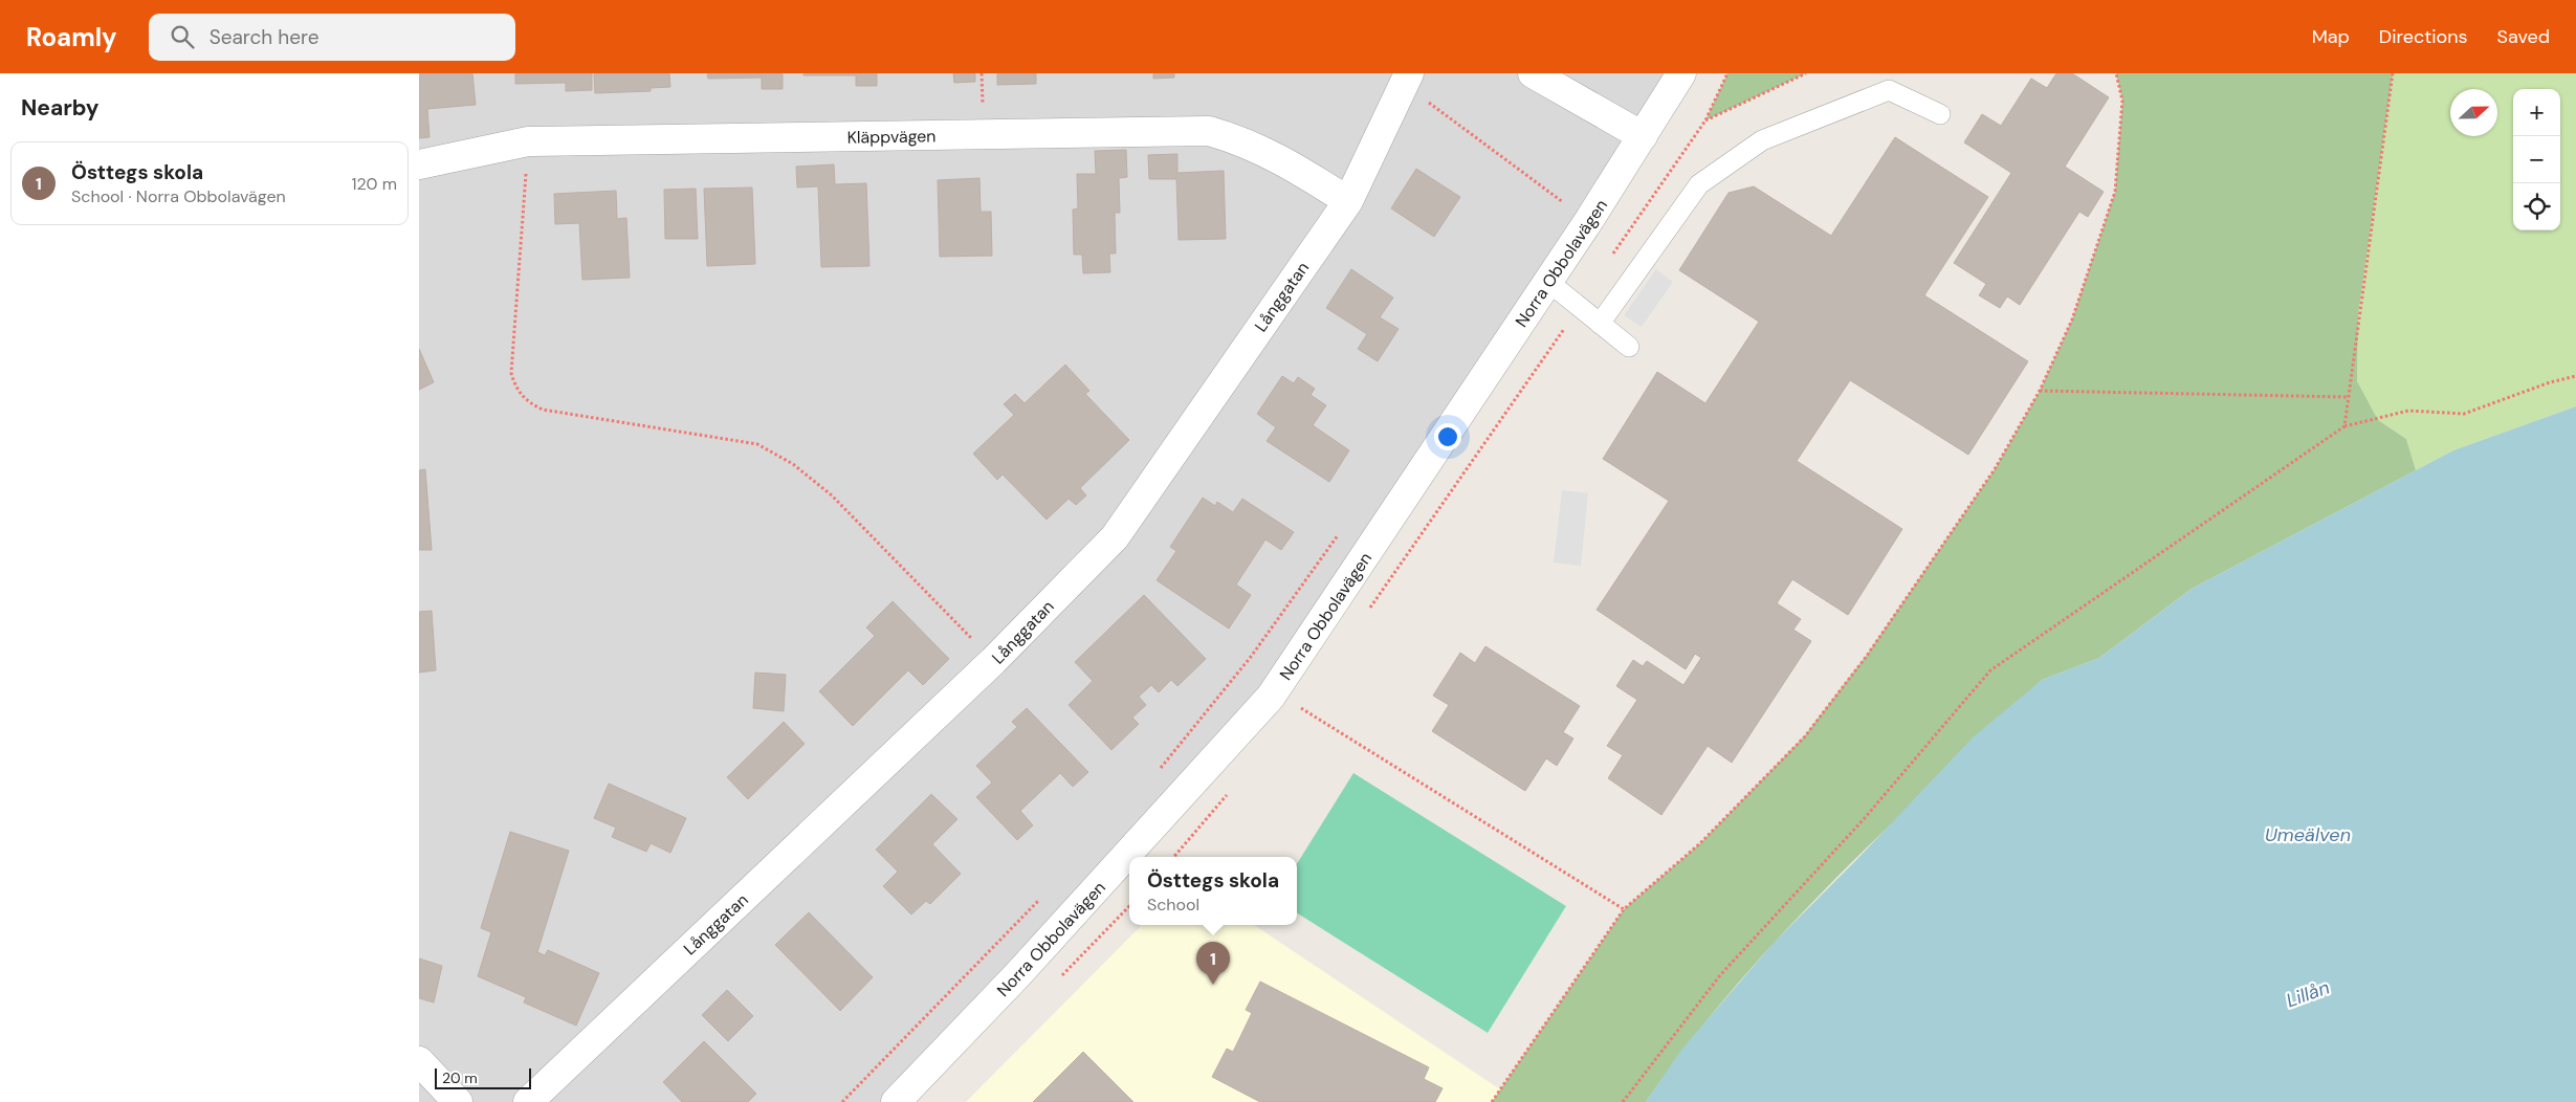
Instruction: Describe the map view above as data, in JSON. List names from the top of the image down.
{
  "streets": {
    "street": ["Kläppvägen", "Norra Obbolavägen", "Långgatan"]
  },
  "crossings": [
    ["Kläppvägen", "Långgatan"]
  ],
  "water": ["Umeälven", "Lillån"],
  "scale_bar": "20 m",
  "north": "right",
  "page": {
    "header": "Roamly",
    "search": "Search here",
    "nav": ["Map", "Directions", "Saved"],
    "heading": "Nearby",
    "map_buttons": ["+", "−"],
    "list": [
      {
        "mark": "1",
        "name": "Östtegs skola",
        "note": "School · Norra Obbolavägen",
        "value": "120 m"
      }
    ],
    "popup": ["Östtegs skola", "School"],
    "pins": "1",
    "scale": "20 m"
  }
}
